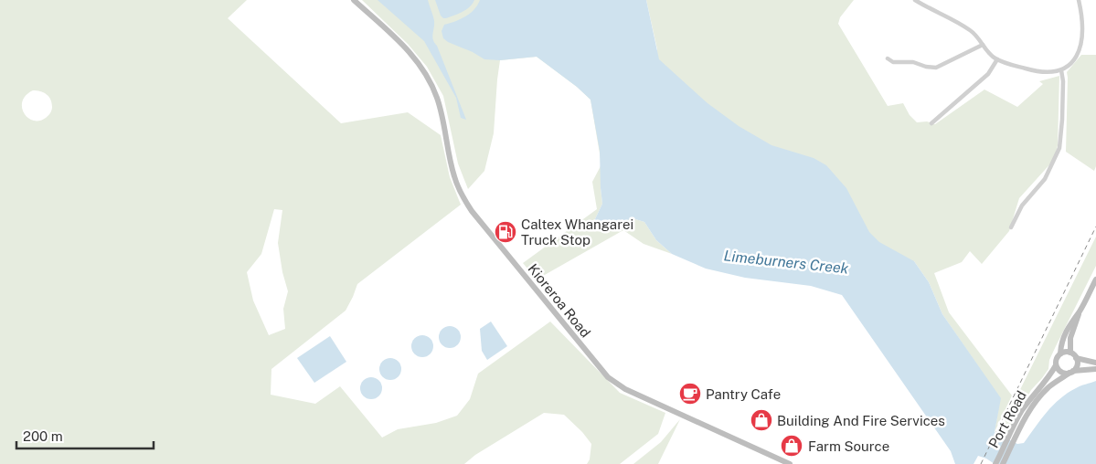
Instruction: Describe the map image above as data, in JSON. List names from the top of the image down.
{
  "streets": {
    "main road": ["Kioreroa Road", "Port Road"]
  },
  "water": ["Limeburners Creek"],
  "places": {
    "fuel station": ["Caltex Whangarei Truck Stop"],
    "cafe": ["Pantry Cafe"],
    "shop": ["Building And Fire Services", "Farm Source"]
  },
  "scale_bar": "200 m"
}
